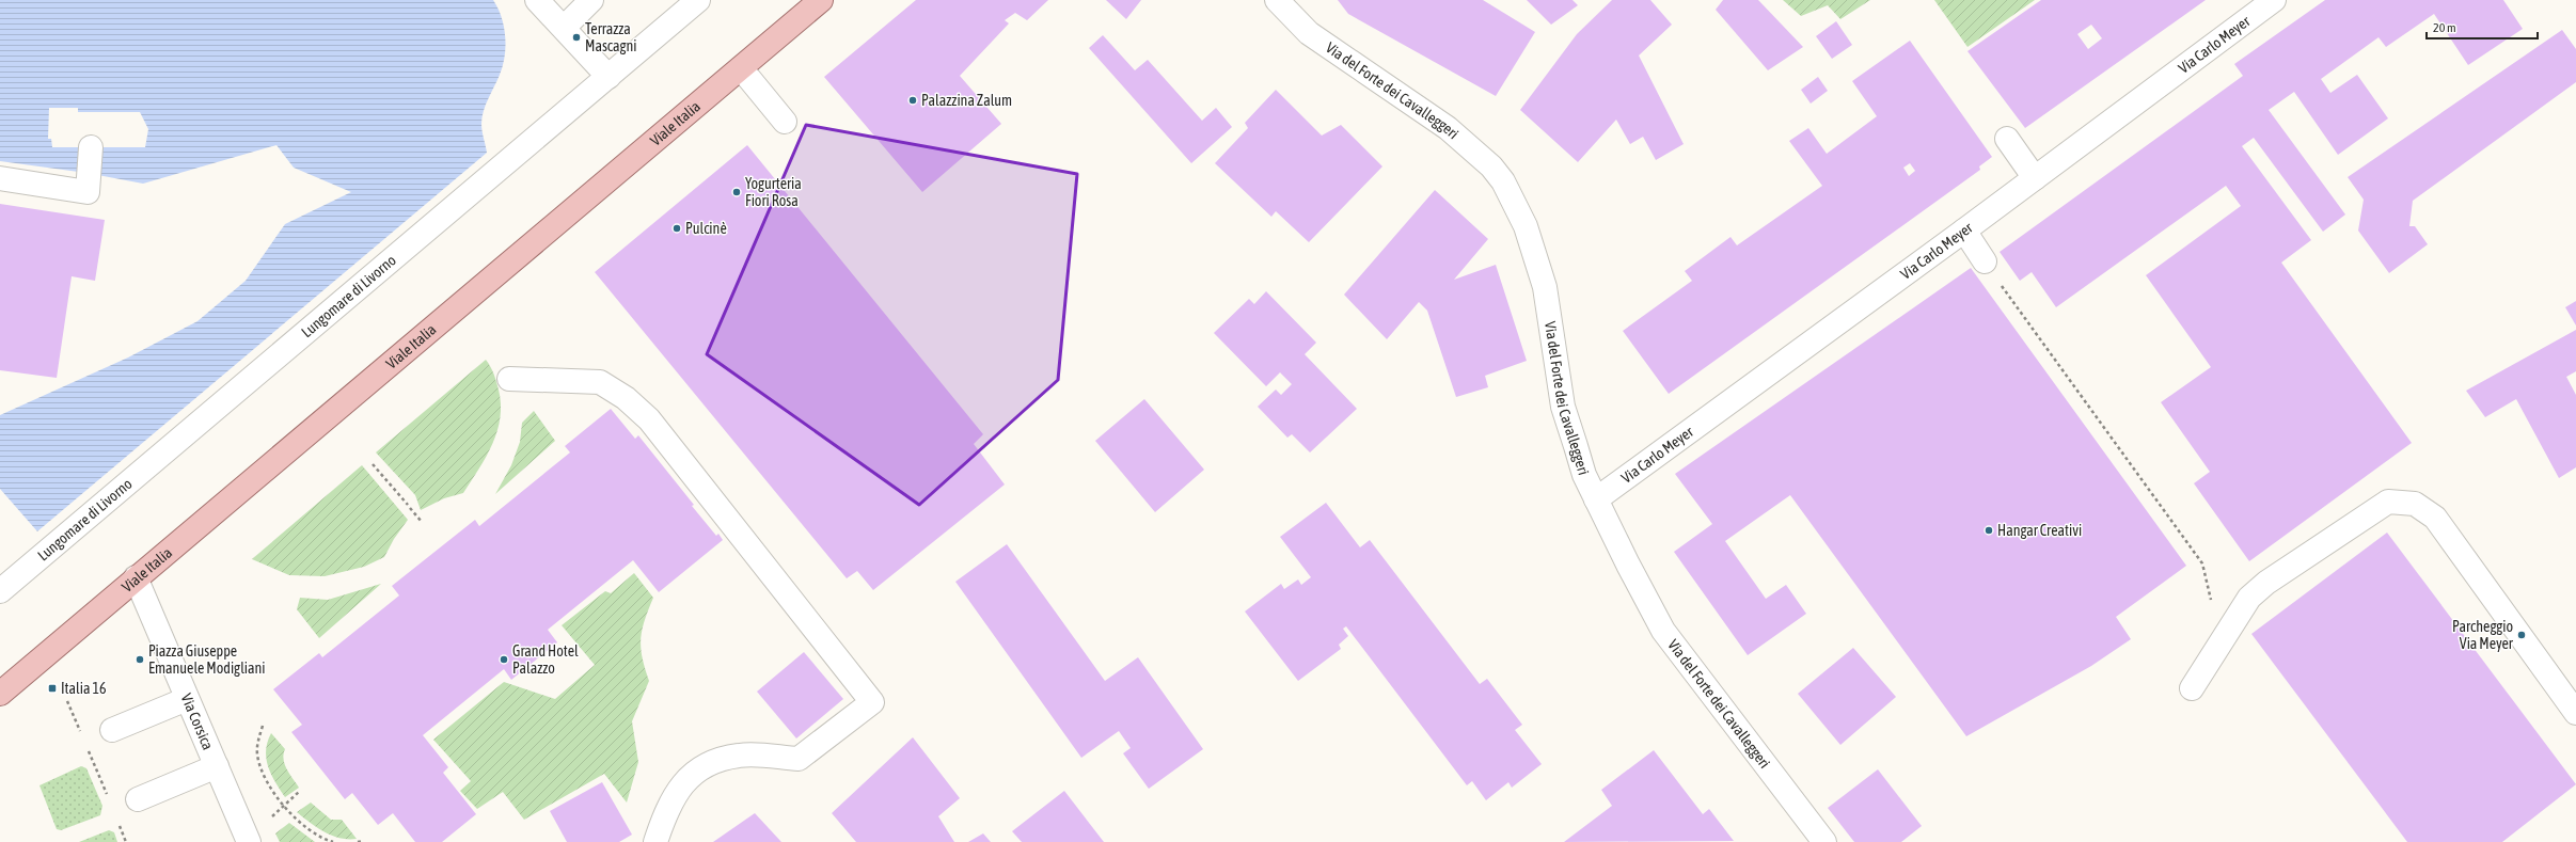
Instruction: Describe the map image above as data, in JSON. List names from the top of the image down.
{
  "streets": {
    "main road": ["Viale Italia"],
    "street": [
      "Via Carlo Meyer",
      "Via del Forte dei Cavalleggeri",
      "Lungomare di Livorno",
      "Via Corsica"
    ]
  },
  "crossings": [
    ["Via Carlo Meyer", "Via del Forte dei Cavalleggeri"],
    ["Viale Italia", "Via Corsica"]
  ],
  "places": {
    "other": [
      "Terrazza Mascagni",
      "Palazzina Zalum",
      "Yogurteria Fiori Rosa",
      "Pulcinè",
      "Hangar Creativi",
      "Parcheggio Via Meyer",
      "Piazza Giuseppe Emanuele Modigliani",
      "Grand Hotel Palazzo"
    ],
    "transit": ["Italia 16"]
  },
  "scale_bar": "20 m"
}
